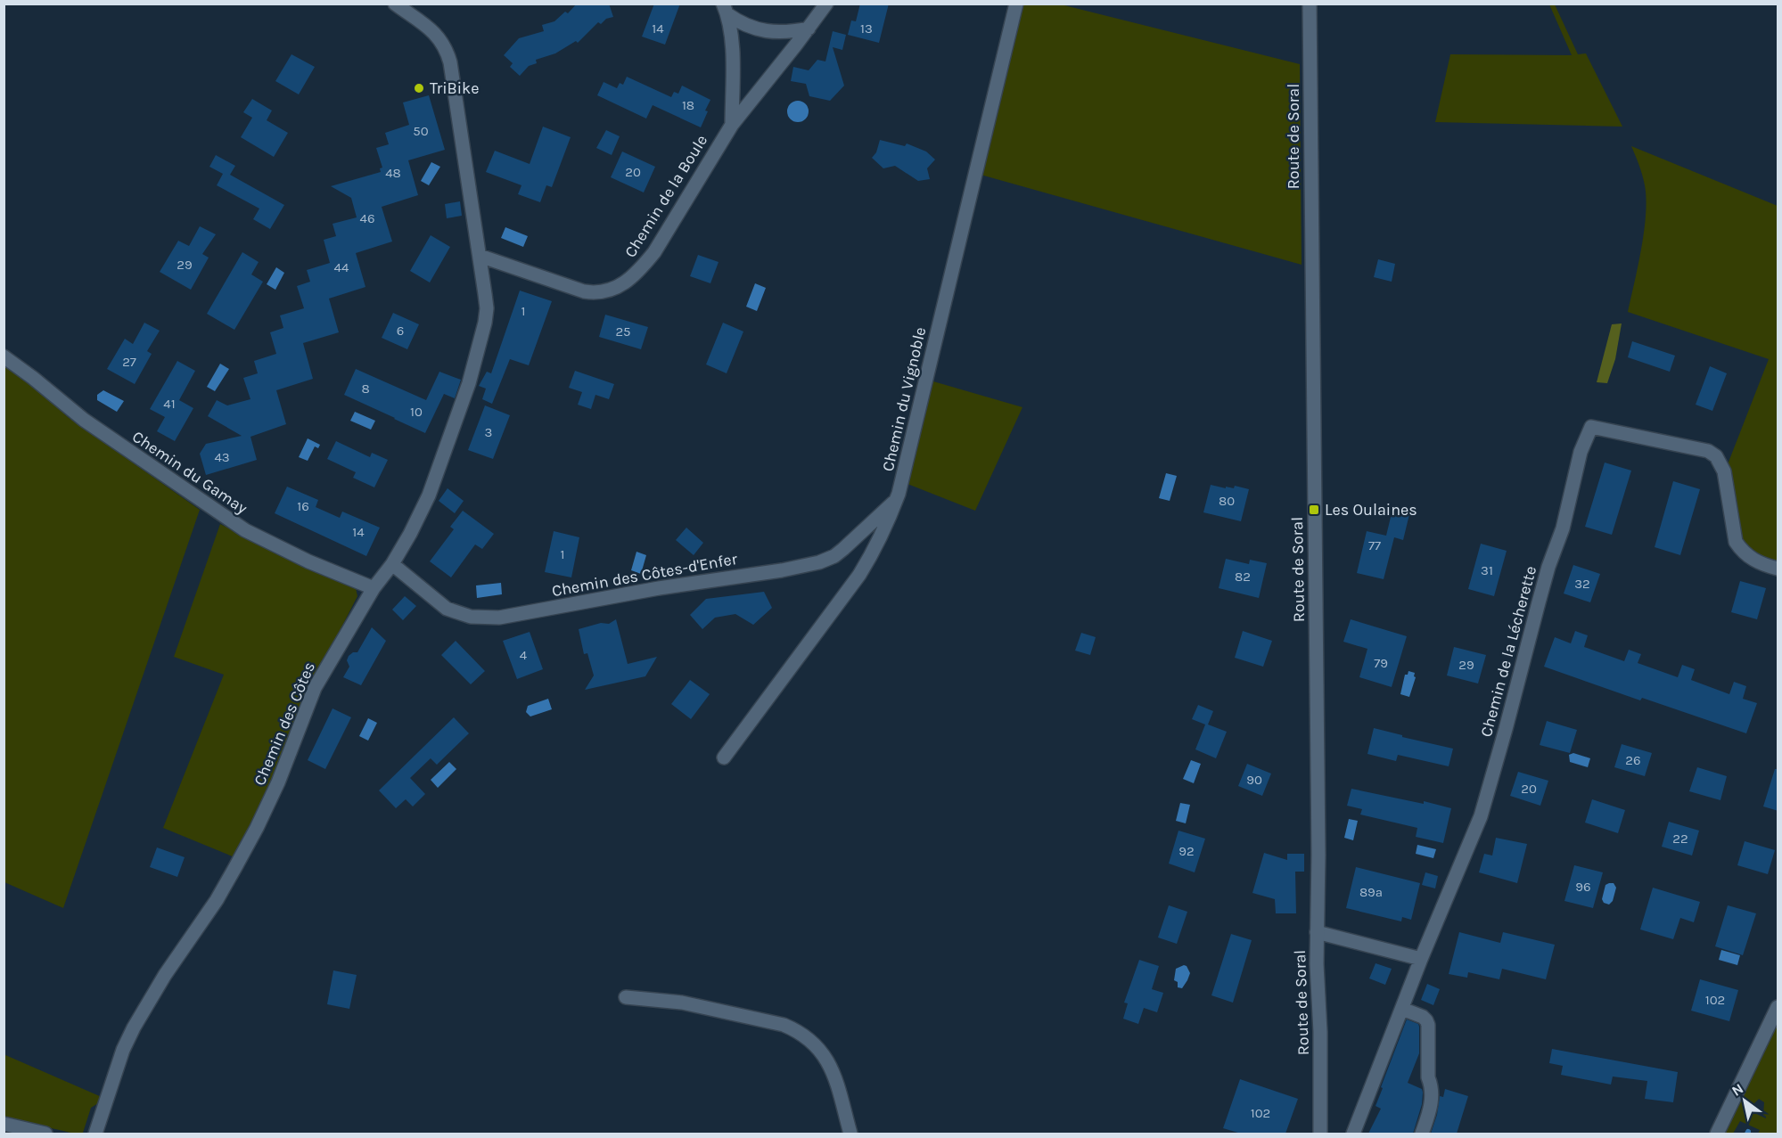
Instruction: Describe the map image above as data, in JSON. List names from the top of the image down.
{
  "streets": {
    "street": [
      "Route de Soral",
      "Chemin de la Boule",
      "Chemin du Vignoble",
      "Chemin du Gamay",
      "Chemin des Côtes-d'Enfer",
      "Chemin de la Lécherette",
      "Chemin des Côtes"
    ]
  },
  "crossings": [
    ["Chemin de la Boule", "Chemin des Côtes"],
    ["Chemin du Vignoble", "Chemin des Côtes-d'Enfer"],
    ["Chemin du Gamay", "Chemin des Côtes"],
    ["Chemin des Côtes-d'Enfer", "Chemin des Côtes"]
  ],
  "places": {
    "other": ["TriBike"],
    "transit": ["Les Oulaines"]
  },
  "house_numbers": [
    "14",
    "13",
    "18",
    "50",
    "20",
    "48",
    "46",
    "29",
    "44",
    "1",
    "6",
    "25",
    "27",
    "8",
    "41",
    "10",
    "3",
    "43",
    "80",
    "16",
    "14",
    "77",
    "1",
    "31",
    "82",
    "32",
    "4",
    "79",
    "29",
    "26",
    "90",
    "20",
    "22",
    "92",
    "96",
    "89a",
    "102",
    "102"
  ],
  "north": "top left"
}
